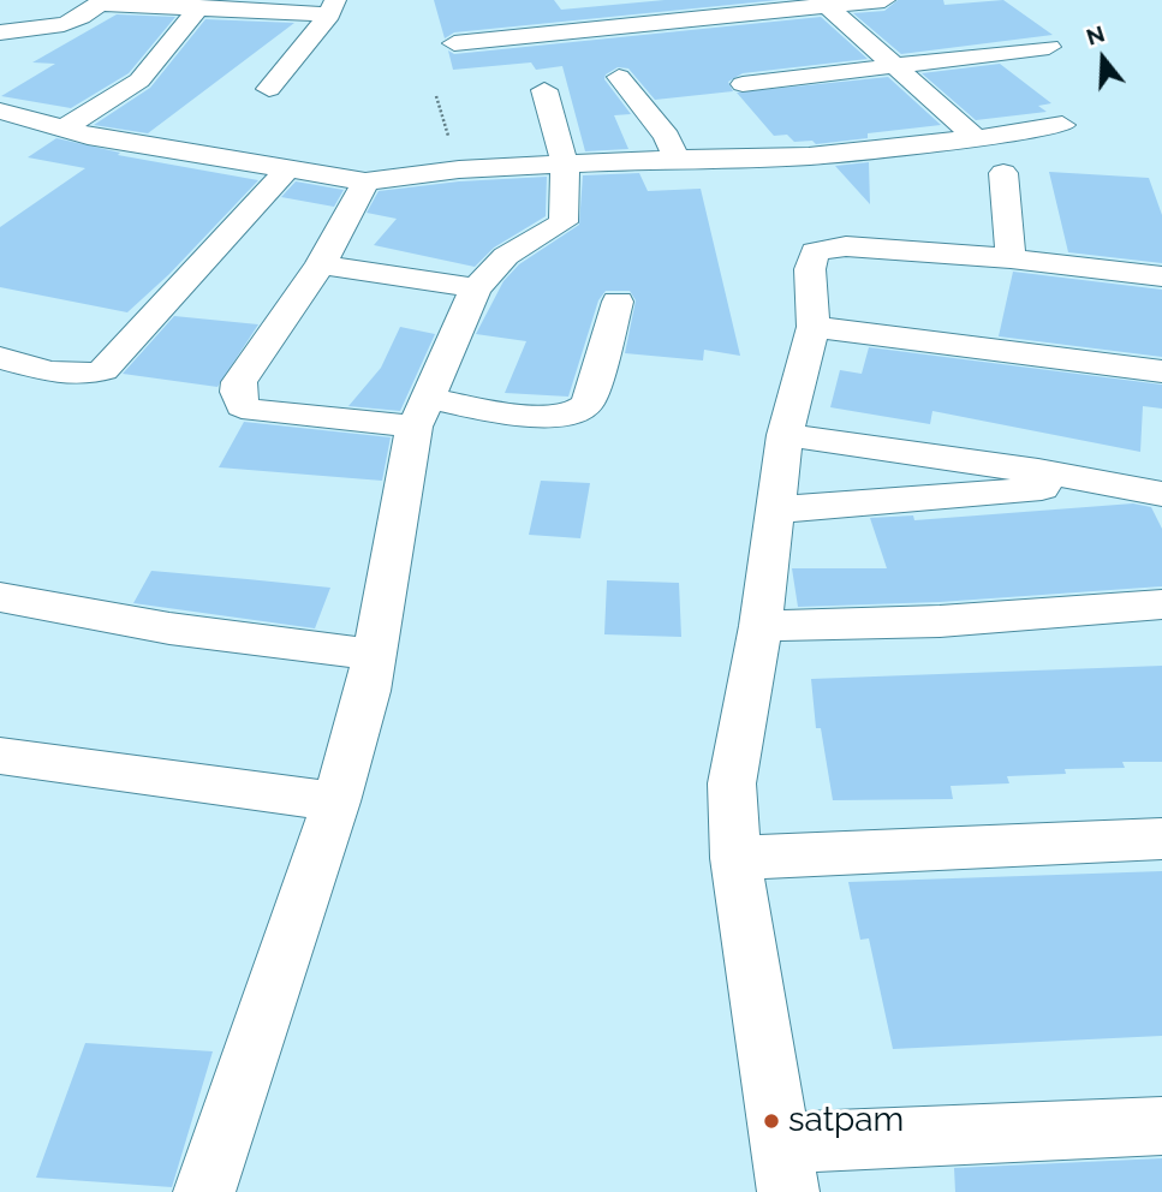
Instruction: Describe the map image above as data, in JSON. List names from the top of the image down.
{
  "places": ["satpam"],
  "north": "top"
}
